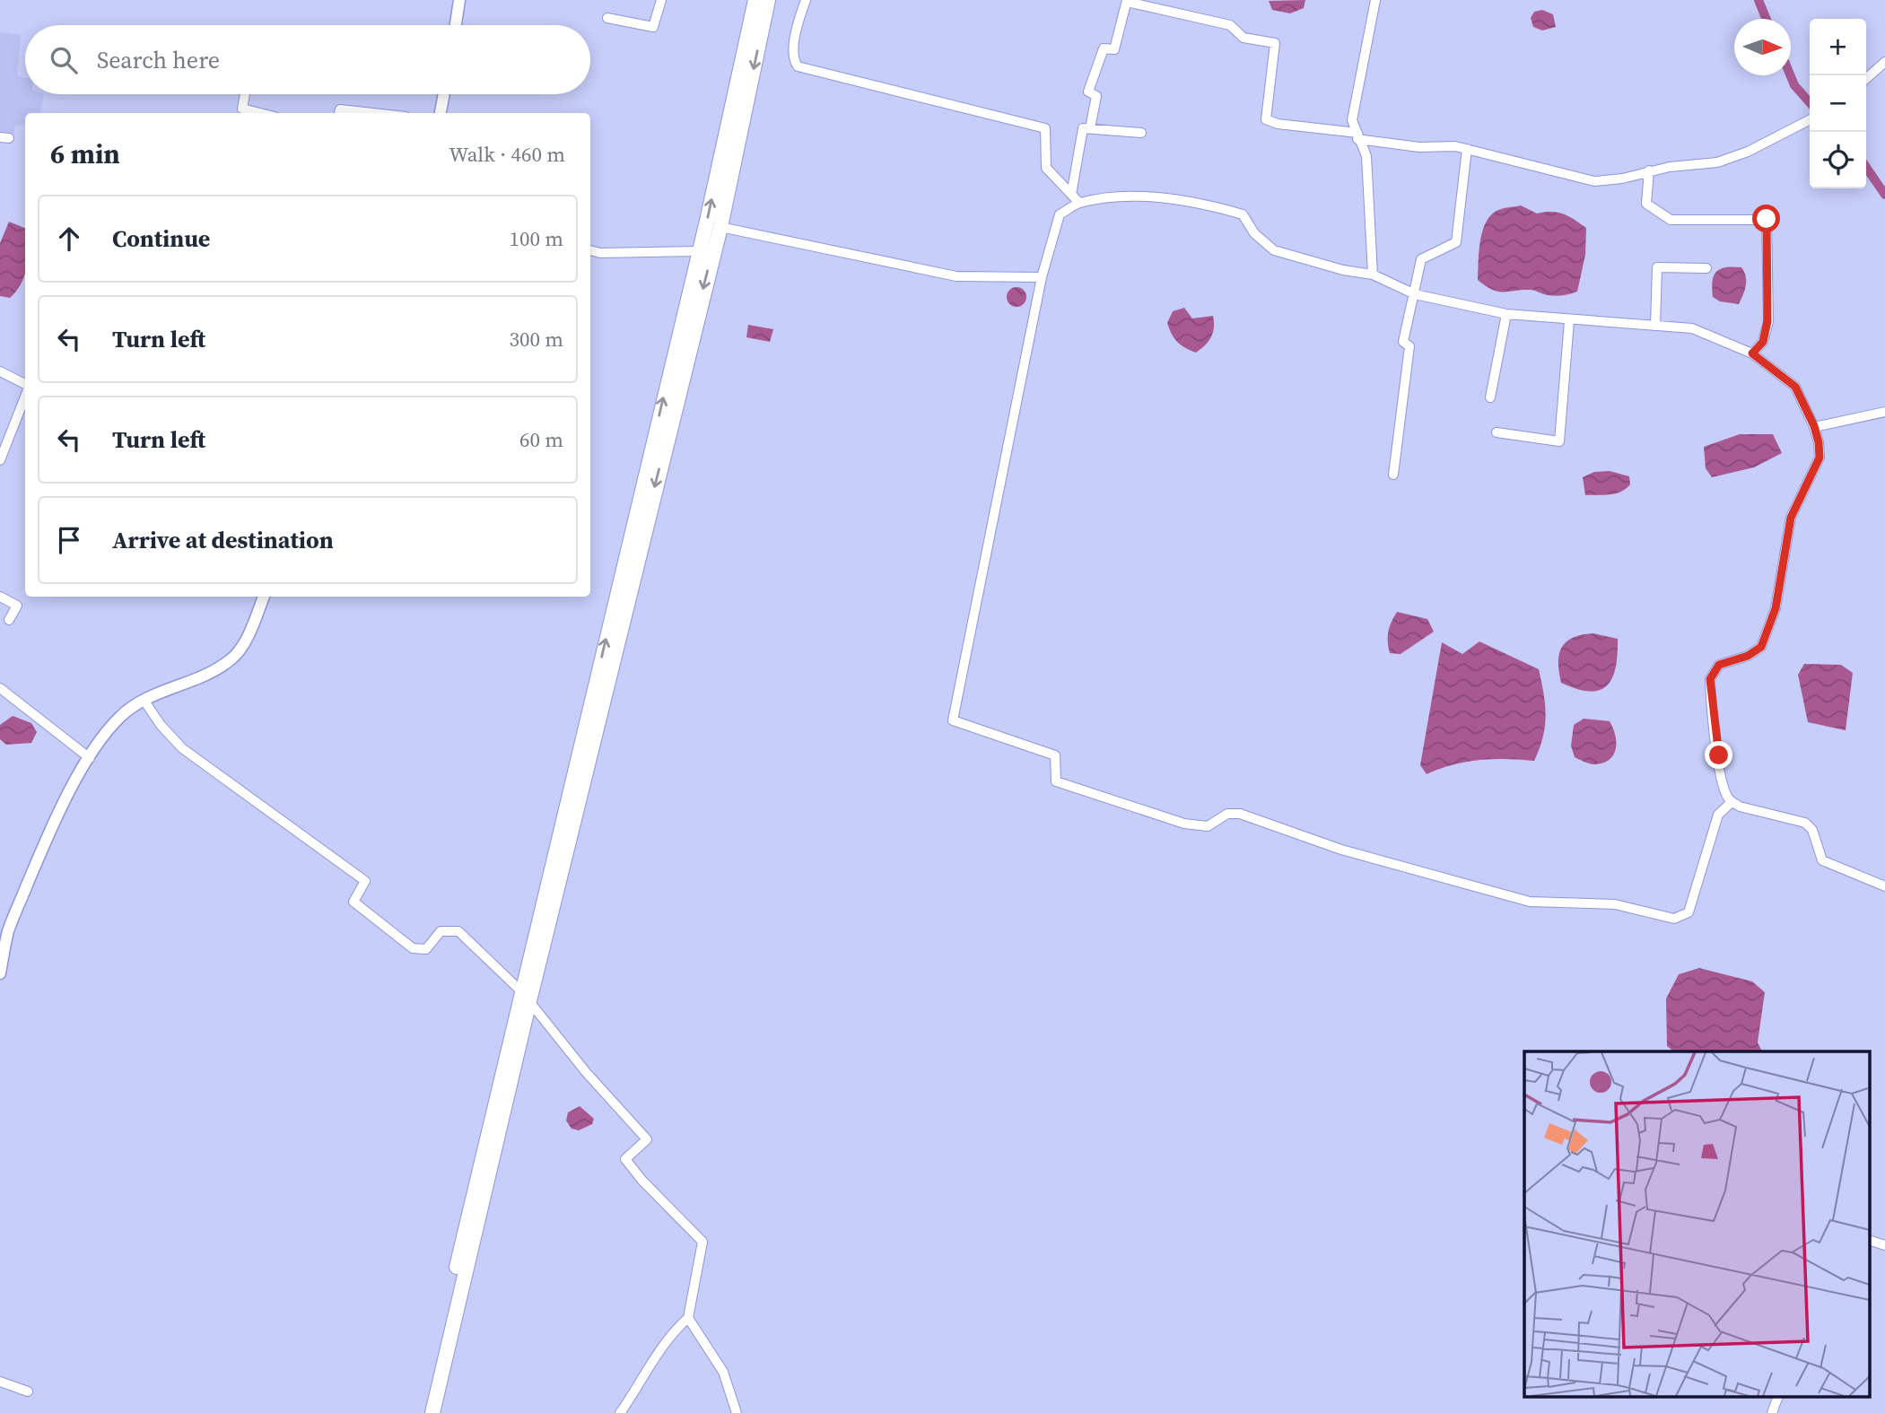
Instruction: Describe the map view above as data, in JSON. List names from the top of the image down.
{
  "north": "right",
  "page": {
    "map_buttons": ["+", "−"],
    "search": "Search here",
    "heading": ["6 min", "Walk · 460 m"],
    "list": [
      ["Continue", "100 m"],
      ["Turn left", "300 m"],
      ["Turn left", "60 m"],
      "Arrive at destination"
    ]
  }
}
